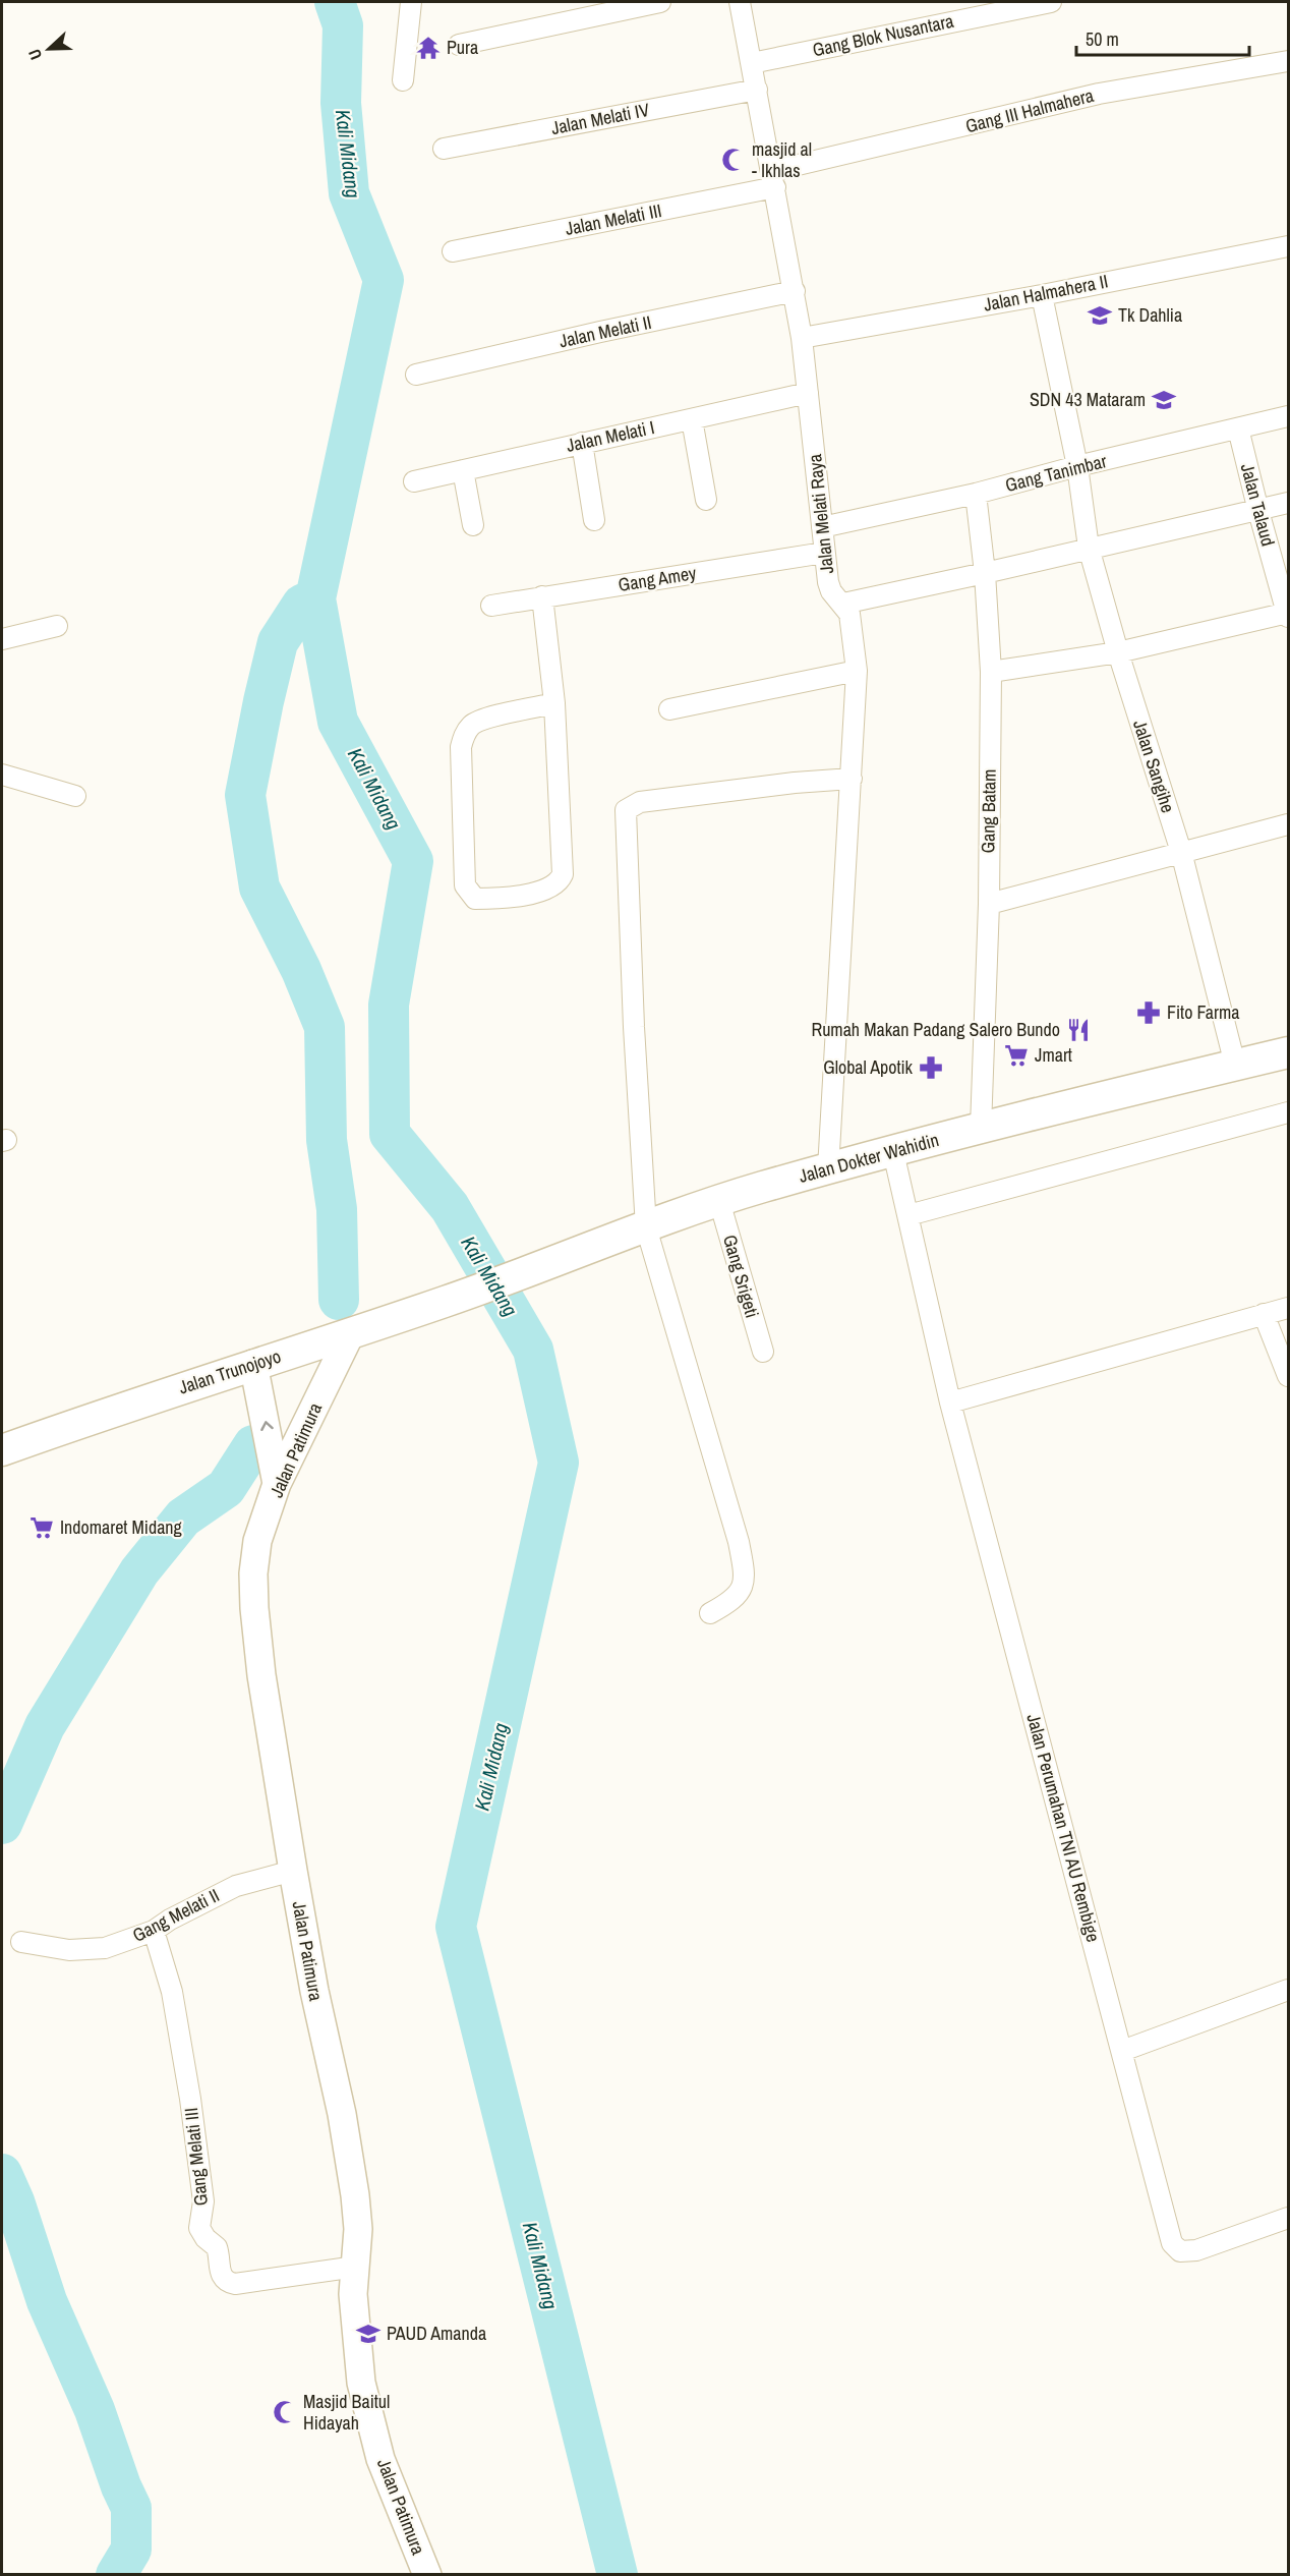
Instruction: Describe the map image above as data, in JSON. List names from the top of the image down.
{
  "streets": {
    "main road": ["Jalan Dokter Wahidin", "Jalan Trunojoyo"],
    "street": [
      "Gang Blok Nusantara",
      "Gang III Halmahera",
      "Jalan Melati IV",
      "Jalan Melati III",
      "Jalan Halmahera II",
      "Jalan Melati II",
      "Jalan Melati I",
      "Gang Tanimbar",
      "Jalan Talaud",
      "Jalan Melati Raya",
      "Gang Amey",
      "Jalan Sangihe",
      "Gang Batam",
      "Gang Srigeti",
      "Jalan Patimura",
      "Jalan Perumahan TNI AU Rembige",
      "Gang Melati II",
      "Gang Melati III"
    ]
  },
  "crossings": [
    ["Gang Blok Nusantara", "Jalan Melati Raya"],
    ["Gang III Halmahera", "Jalan Melati III"],
    ["Gang III Halmahera", "Jalan Melati Raya"],
    ["Jalan Melati IV", "Jalan Melati Raya"],
    ["Jalan Melati III", "Jalan Melati Raya"],
    ["Jalan Halmahera II", "Jalan Melati Raya"],
    ["Jalan Halmahera II", "Jalan Sangihe"],
    ["Jalan Melati II", "Jalan Melati Raya"],
    ["Jalan Melati I", "Jalan Melati Raya"],
    ["Gang Tanimbar", "Jalan Talaud"],
    ["Gang Tanimbar", "Jalan Melati Raya"],
    ["Gang Tanimbar", "Jalan Sangihe"],
    ["Gang Tanimbar", "Gang Batam"],
    ["Jalan Melati Raya", "Gang Amey"],
    ["Jalan Melati Raya", "Jalan Dokter Wahidin"],
    ["Jalan Sangihe", "Jalan Dokter Wahidin"],
    ["Gang Batam", "Jalan Dokter Wahidin"],
    ["Jalan Dokter Wahidin", "Gang Srigeti"],
    ["Jalan Dokter Wahidin", "Jalan Trunojoyo"],
    ["Jalan Dokter Wahidin", "Jalan Perumahan TNI AU Rembige"],
    ["Jalan Trunojoyo", "Jalan Patimura"],
    ["Jalan Patimura", "Gang Melati II"],
    ["Jalan Patimura", "Gang Melati III"],
    ["Gang Melati II", "Gang Melati III"]
  ],
  "water": ["Kali Midang"],
  "places": {
    "temple": ["Pura"],
    "mosque": ["masjid al - Ikhlas", "Masjid Baitul Hidayah"],
    "school or university": ["Tk Dahlia", "SDN 43 Mataram", "PAUD Amanda"],
    "pharmacy": ["Fito Farma", "Global Apotik"],
    "restaurant": ["Rumah Makan Padang Salero Bundo"],
    "supermarket": ["Jmart", "Indomaret Midang"]
  },
  "scale_bar": "50 m",
  "north": "left"
}
